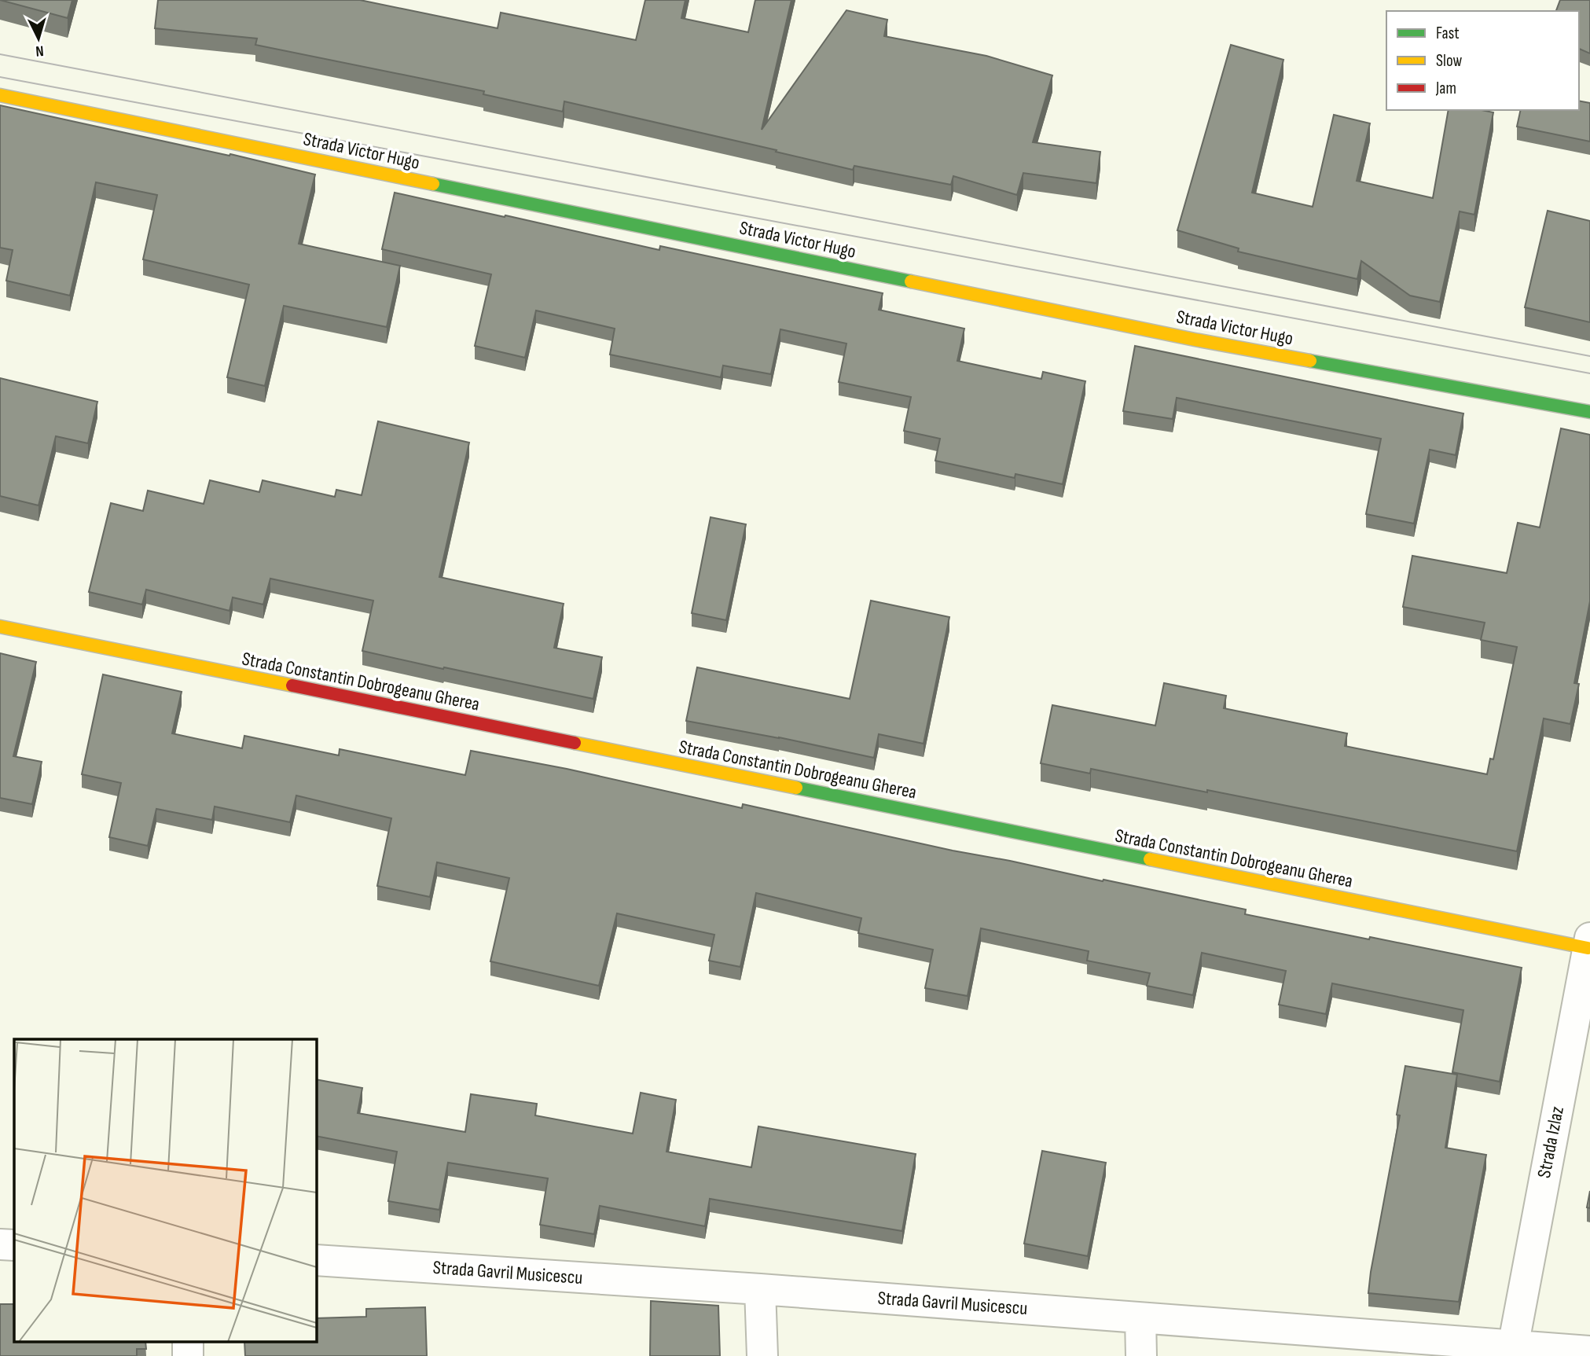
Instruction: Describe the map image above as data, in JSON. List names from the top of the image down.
{
  "streets": {
    "street": [
      "Strada Victor Hugo",
      "Strada Constantin Dobrogeanu Gherea",
      "Strada Izlaz",
      "Strada Gavril Musicescu"
    ]
  },
  "crossings": [
    ["Strada Constantin Dobrogeanu Gherea", "Strada Izlaz"],
    ["Strada Izlaz", "Strada Gavril Musicescu"]
  ],
  "legend": ["Fast", "Slow", "Jam"],
  "north": "bottom"
}
